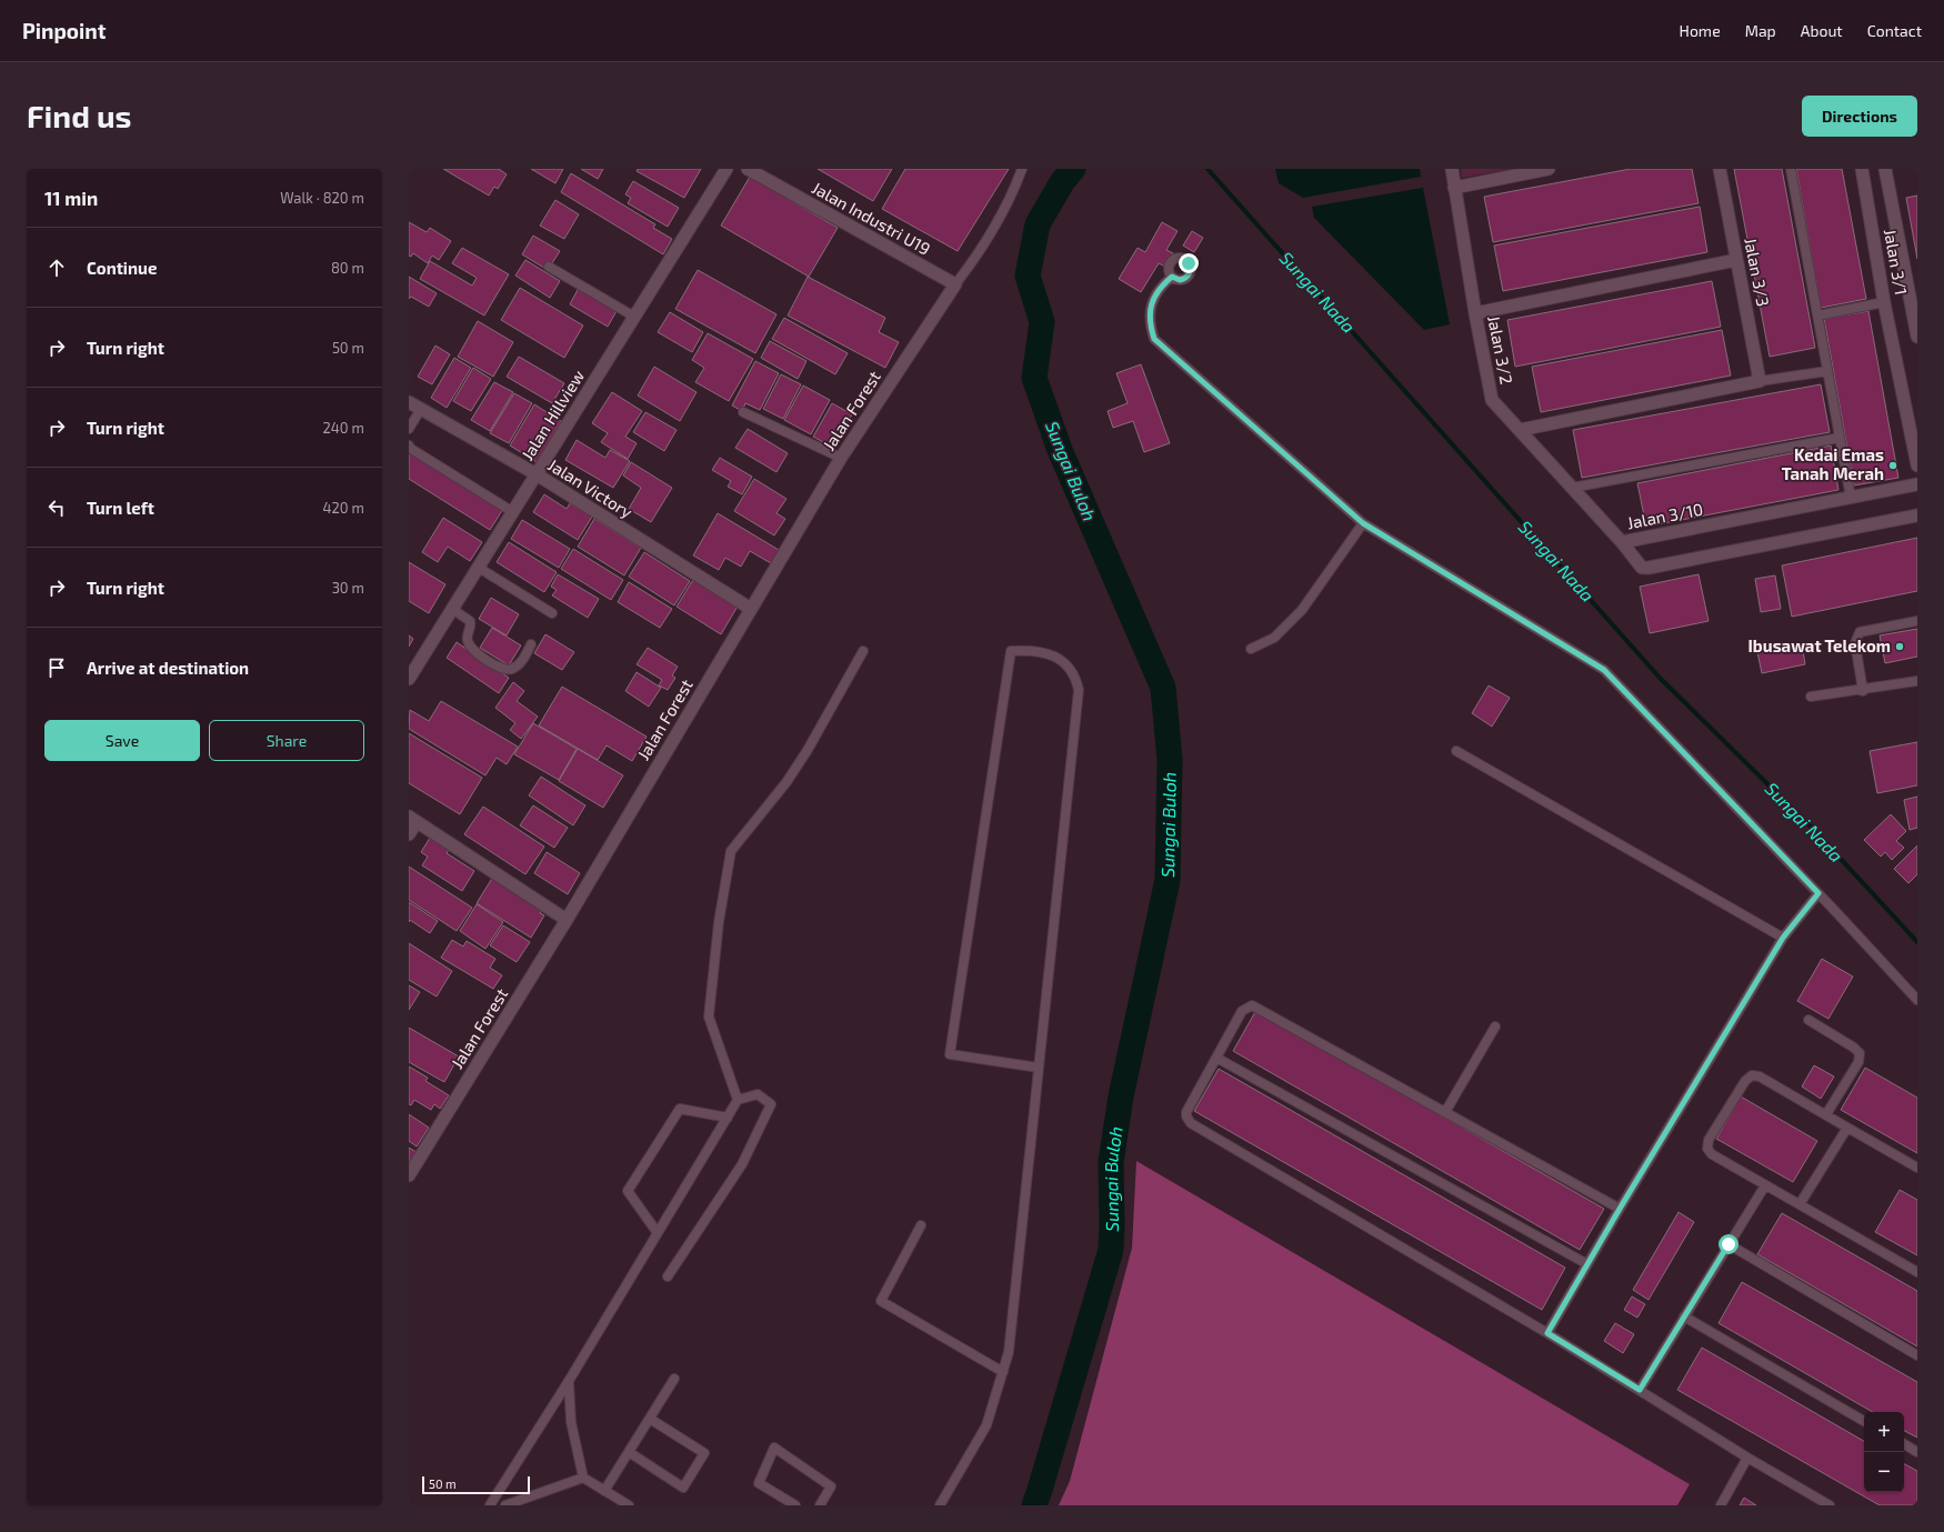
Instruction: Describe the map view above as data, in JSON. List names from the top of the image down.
{
  "streets": {
    "street": [
      "Jalan Industri U19",
      "Jalan 3/1",
      "Jalan 3/3",
      "Jalan 3/2",
      "Jalan Forest",
      "Jalan Hillview",
      "Jalan Victory",
      "Jalan 3/10"
    ]
  },
  "crossings": [
    ["Jalan Industri U19", "Jalan Forest"],
    ["Jalan 3/2", "Jalan 3/10"],
    ["Jalan Forest", "Jalan Victory"],
    ["Jalan Hillview", "Jalan Victory"]
  ],
  "water": ["Sungai Nada", "Sungai Buloh"],
  "places": ["Kedai Emas Tanah Merah", "Ibusawat Telekom"],
  "scale_bar": "50 m",
  "page": {
    "header": "Pinpoint",
    "nav": [
      "Home",
      "Map",
      "About",
      "Contact"
    ],
    "buttons": [
      "Directions",
      ["Save", "Share"]
    ],
    "title": "Find us",
    "heading": ["11 min", "Walk · 820 m"],
    "list": [
      ["Continue", "80 m"],
      ["Turn right", "50 m"],
      ["Turn right", "240 m"],
      ["Turn left", "420 m"],
      ["Turn right", "30 m"],
      "Arrive at destination"
    ],
    "map_buttons": ["+", "−"],
    "scale": "50 m"
  }
}
